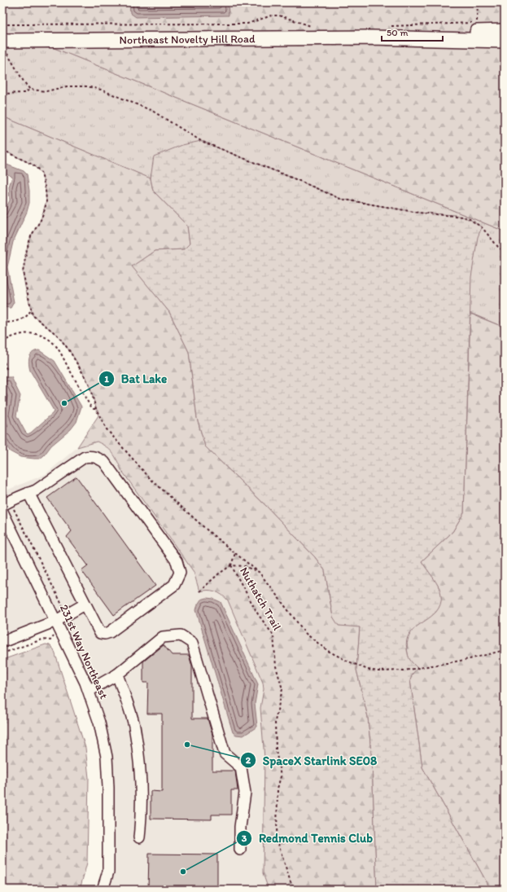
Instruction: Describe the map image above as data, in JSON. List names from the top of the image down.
{
  "streets": {
    "main road": ["Northeast Novelty Hill Road"],
    "street": ["231st Way Northeast"],
    "path": ["Nuthatch Trail"]
  },
  "places": ["Bat Lake", "SpaceX Starlink SE08", "Redmond Tennis Club"],
  "scale_bar": "50 m"
}
